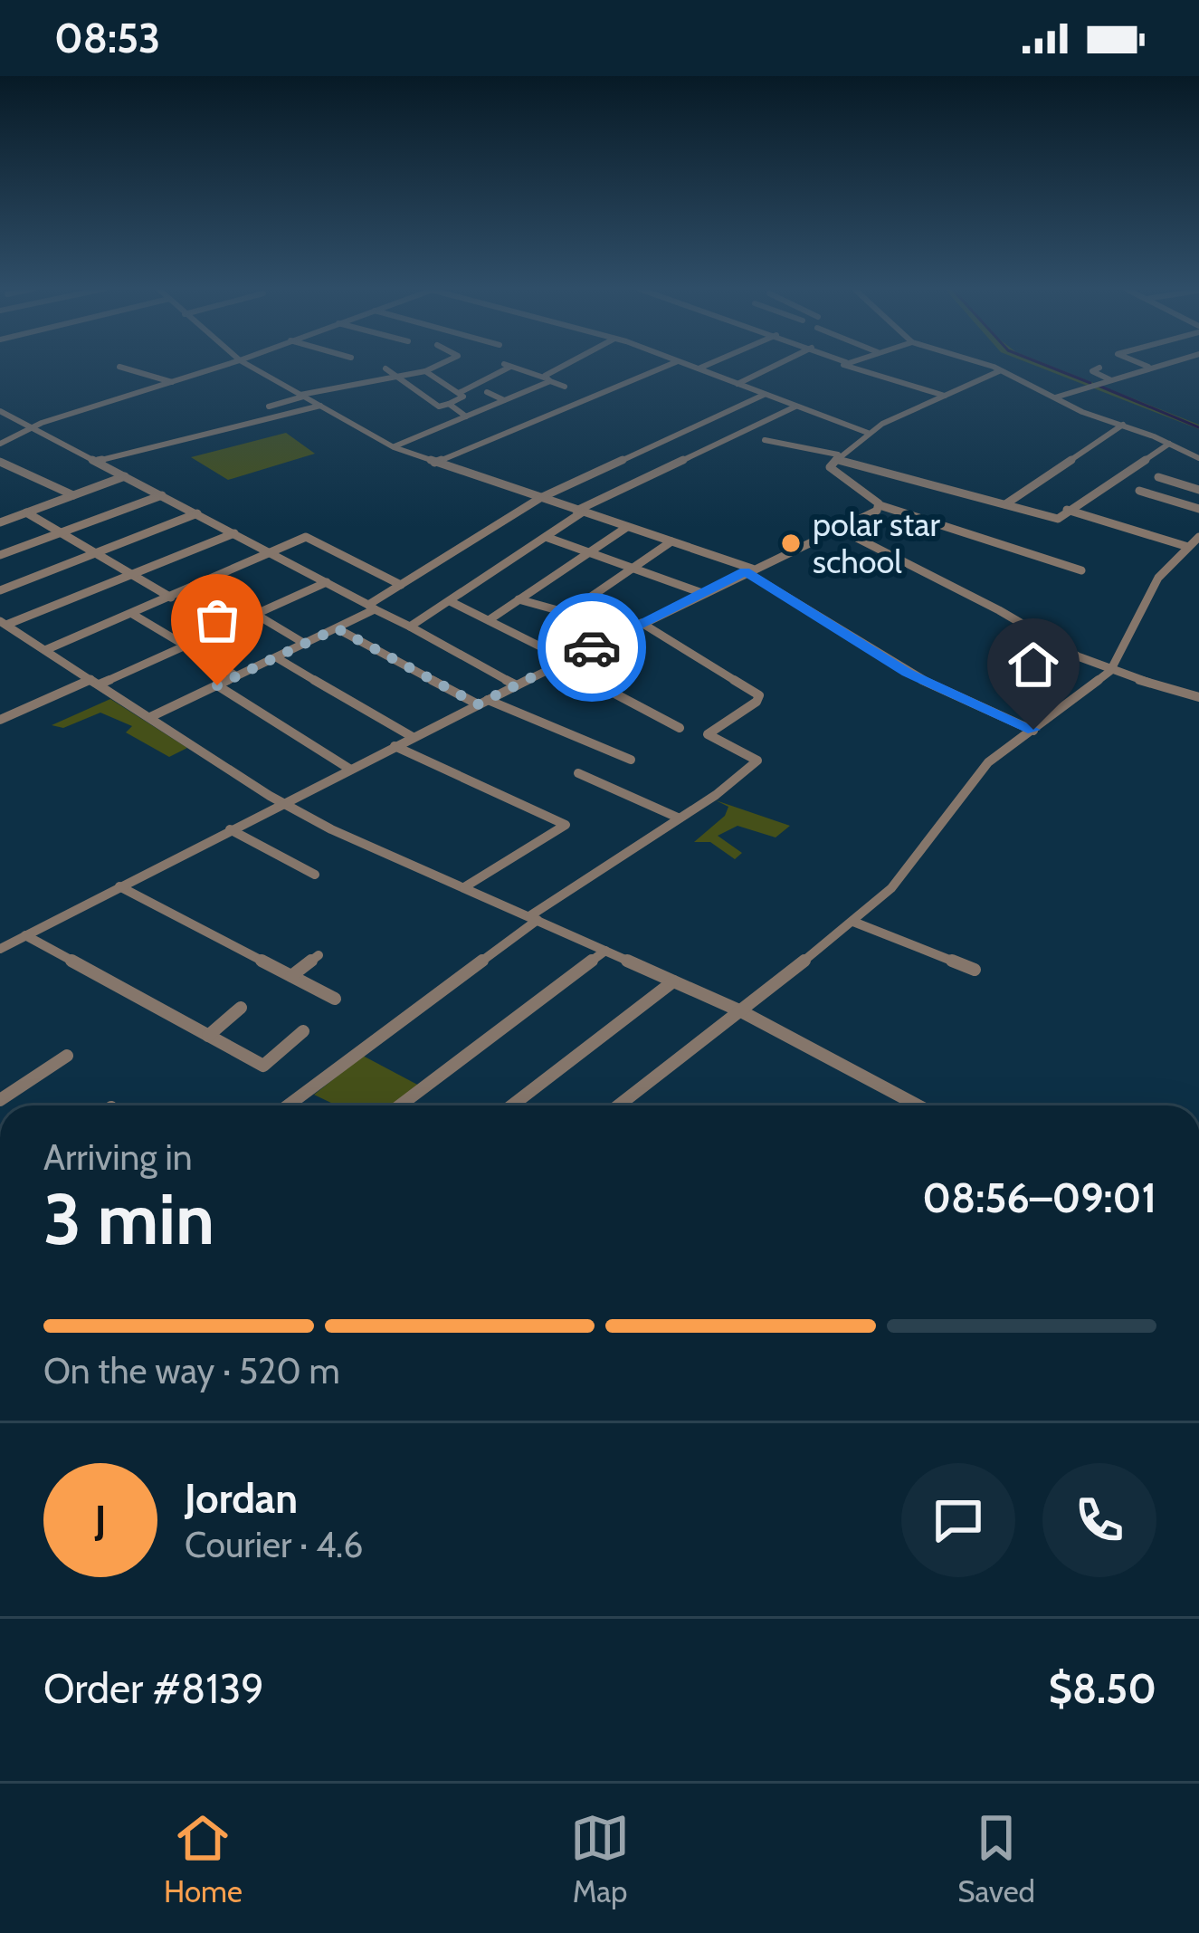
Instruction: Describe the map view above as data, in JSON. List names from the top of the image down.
{
  "places": ["polar star school"],
  "page": {
    "status": "08:53",
    "heading": ["3 min", "Arriving in", "08:56–09:01"],
    "panel": [
      "Jordan",
      "Courier · 4.6",
      "Order #8139",
      "$8.50"
    ],
    "bar": "On the way · 520 m",
    "round": "J",
    "tabs": ["Home", "Map", "Saved"]
  }
}
